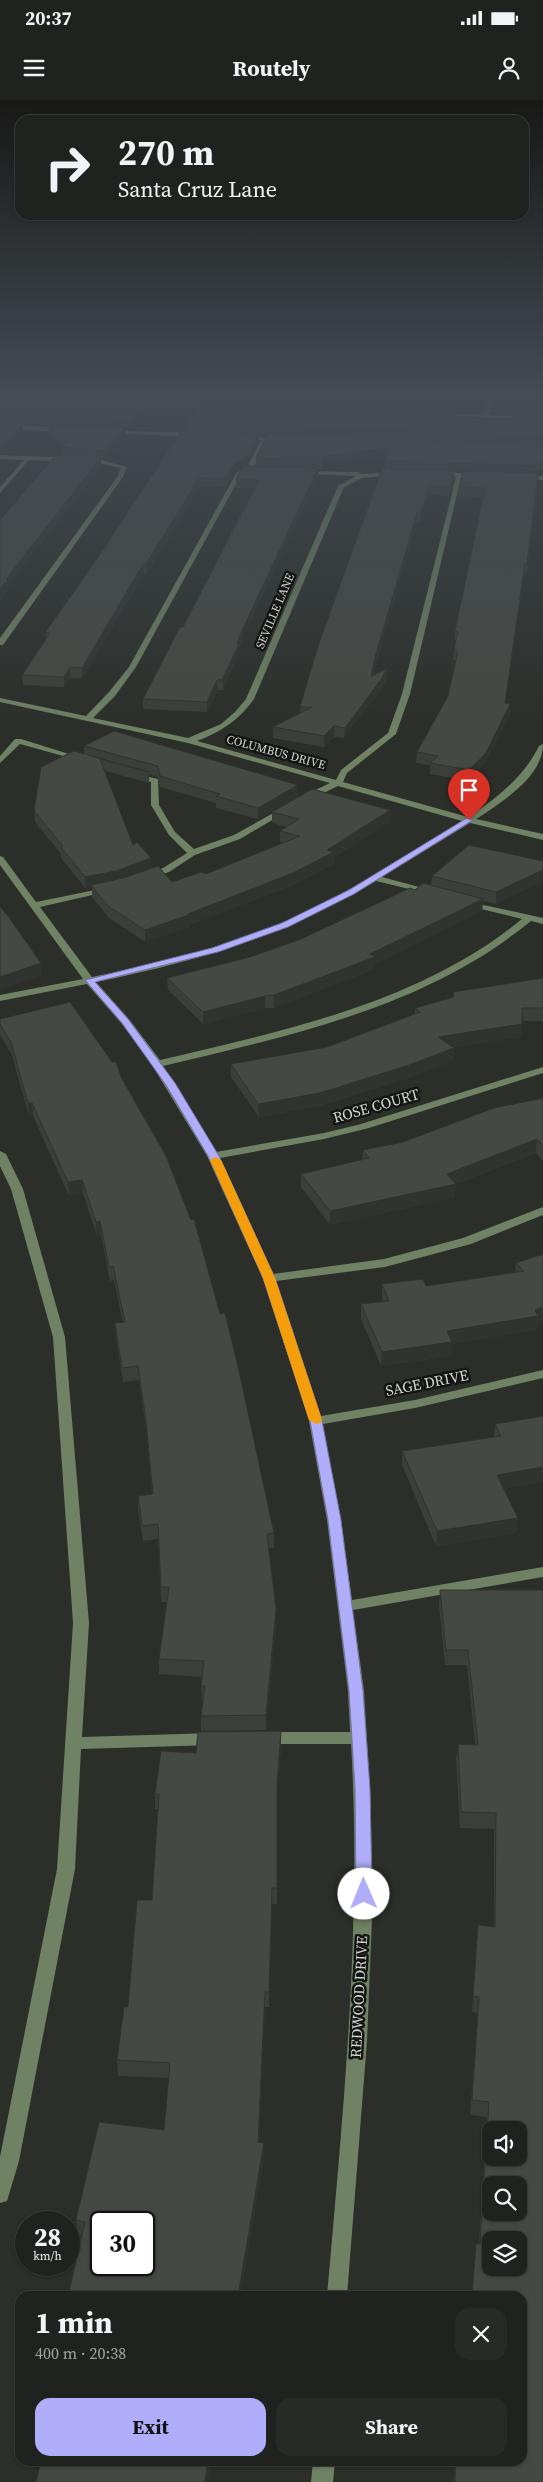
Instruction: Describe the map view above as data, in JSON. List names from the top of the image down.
{
  "streets": {
    "street": [
      "SEVILLE LANE",
      "COLUMBUS DRIVE",
      "ROSE COURT",
      "SAGE DRIVE",
      "REDWOOD DRIVE"
    ]
  },
  "crossings": [
    ["SEVILLE LANE", "COLUMBUS DRIVE"],
    ["ROSE COURT", "REDWOOD DRIVE"],
    ["SAGE DRIVE", "REDWOOD DRIVE"]
  ],
  "page": {
    "status": "20:37",
    "header": "Routely",
    "turn": ["270 m", "Santa Cruz Lane"],
    "speed": "28 km/h",
    "limit": "30",
    "heading": ["1 min", "400 m · 20:38"],
    "buttons": ["Exit", "Share"]
  }
}
